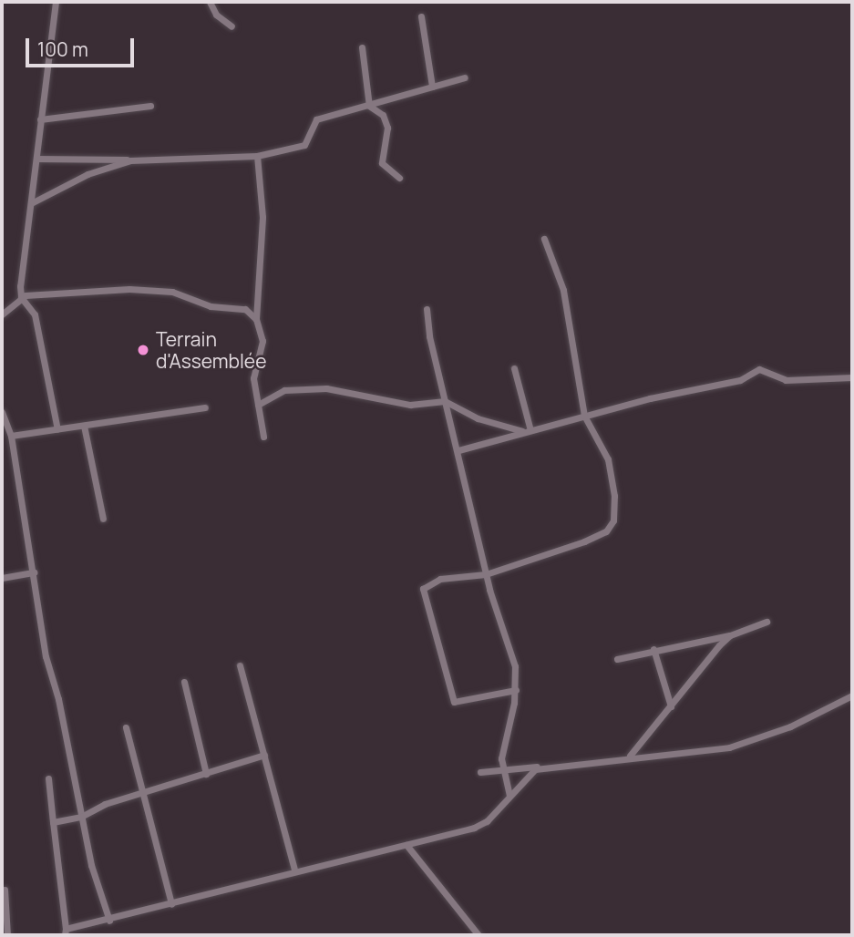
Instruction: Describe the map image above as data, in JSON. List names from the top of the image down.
{
  "places": ["Terrain d'Assemblée"],
  "scale_bar": "100 m"
}
